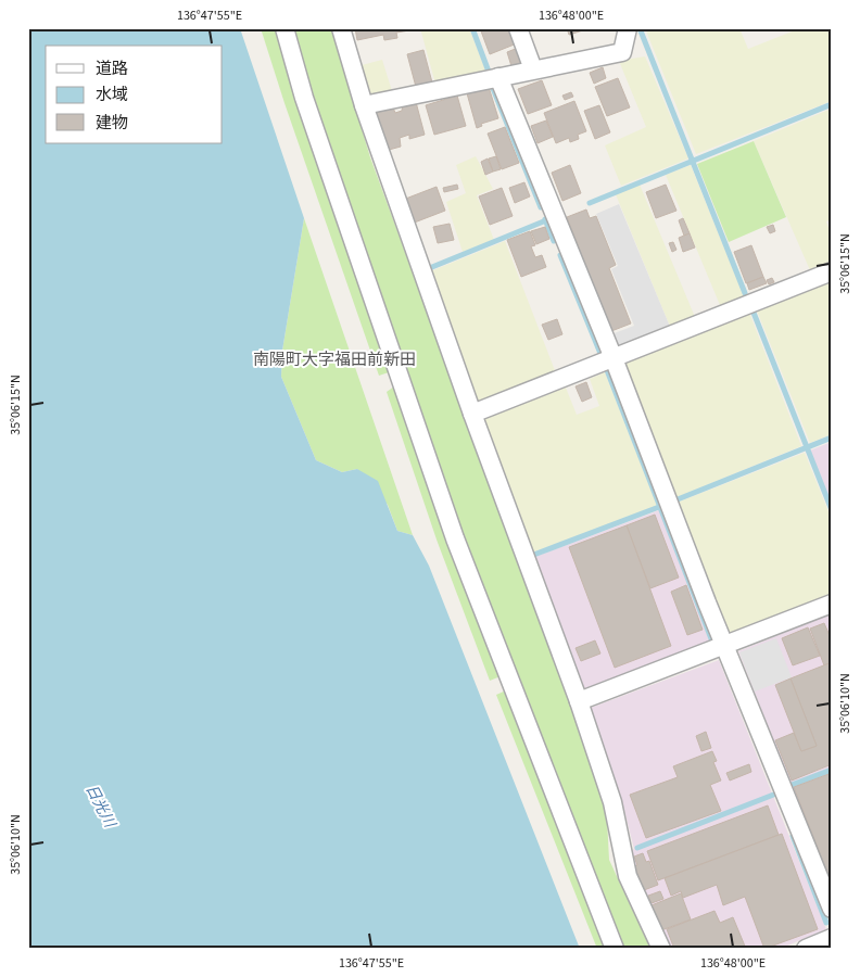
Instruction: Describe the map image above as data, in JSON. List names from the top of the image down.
{
  "districts": ["南陽町大字福田前新田"],
  "water": ["日光川"],
  "legend": ["道路", "水域", "建物"],
  "coordinates": [
    "136°47'55\"E",
    "136°48'00\"E",
    "35°06'15\"N",
    "35°06'10\"N"
  ]
}
